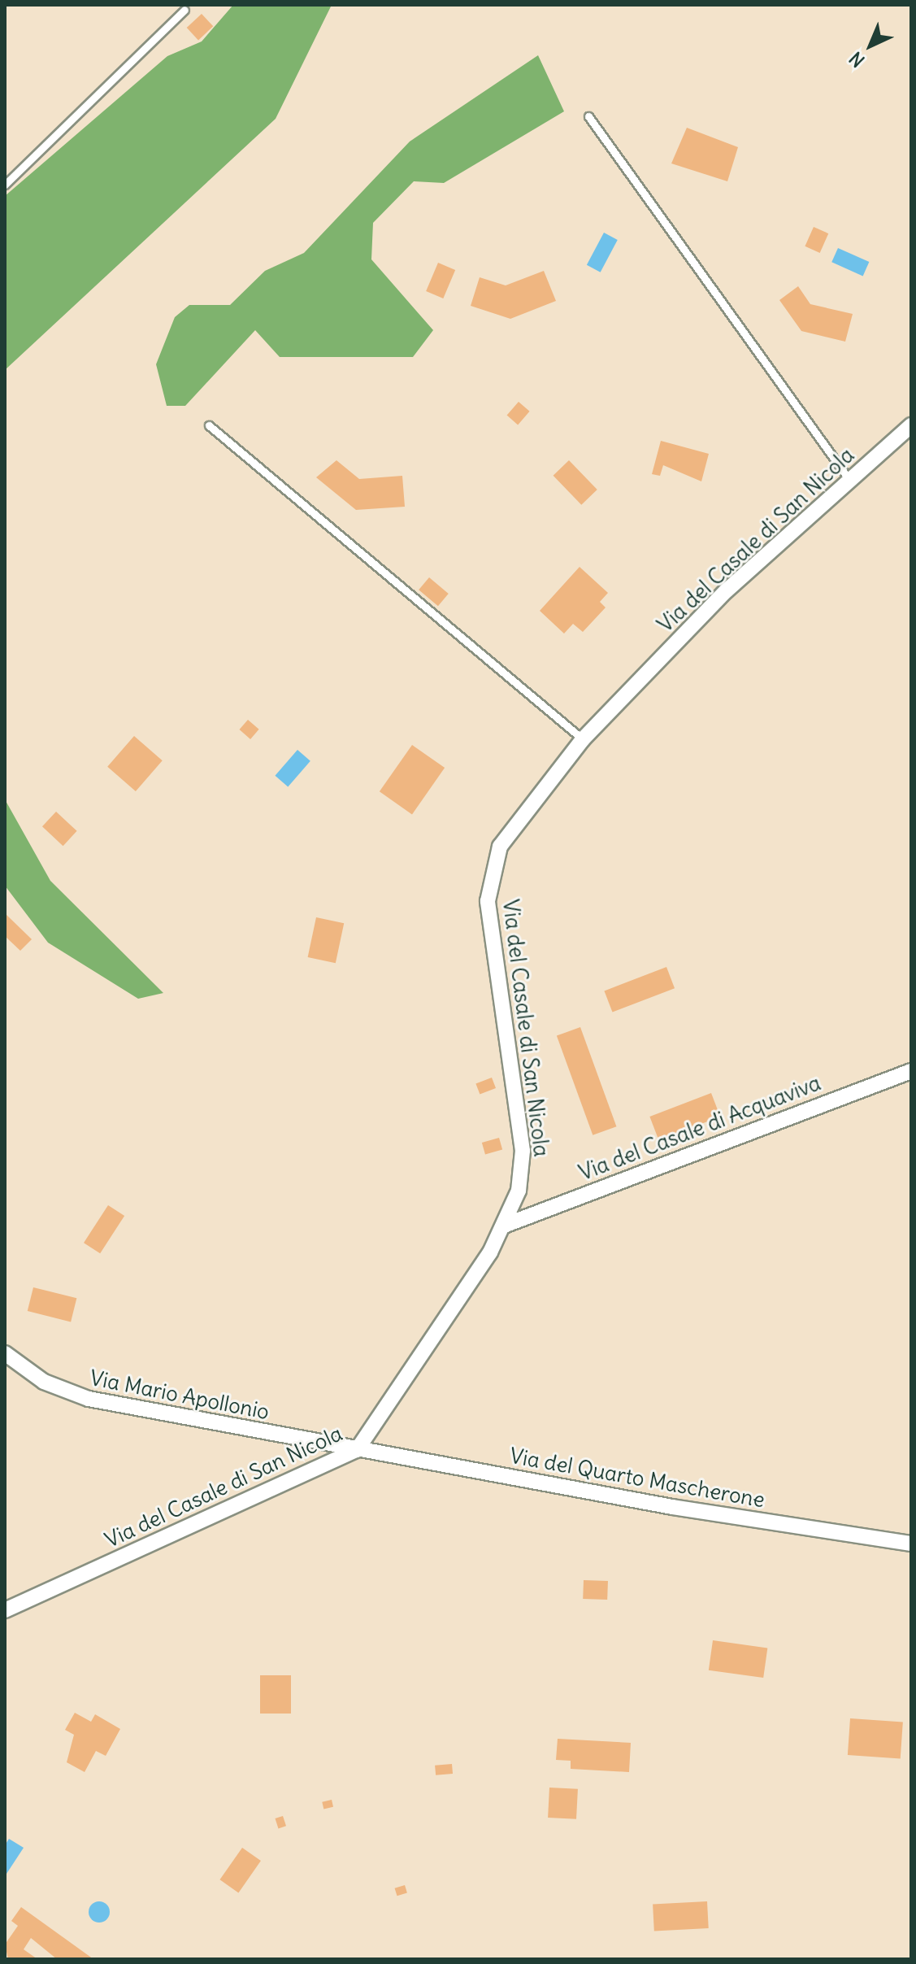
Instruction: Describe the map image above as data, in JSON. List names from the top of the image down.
{
  "streets": {
    "street": [
      "Via del Casale di San Nicola",
      "Via del Casale di Acquaviva",
      "Via Mario Apollonio",
      "Via del Quarto Mascherone"
    ]
  },
  "crossings": [
    ["Via del Casale di San Nicola", "Via del Casale di Acquaviva"],
    ["Via del Casale di San Nicola", "Via Mario Apollonio"],
    ["Via del Casale di San Nicola", "Via del Quarto Mascherone"],
    ["Via Mario Apollonio", "Via del Quarto Mascherone"]
  ],
  "north": "bottom left"
}
